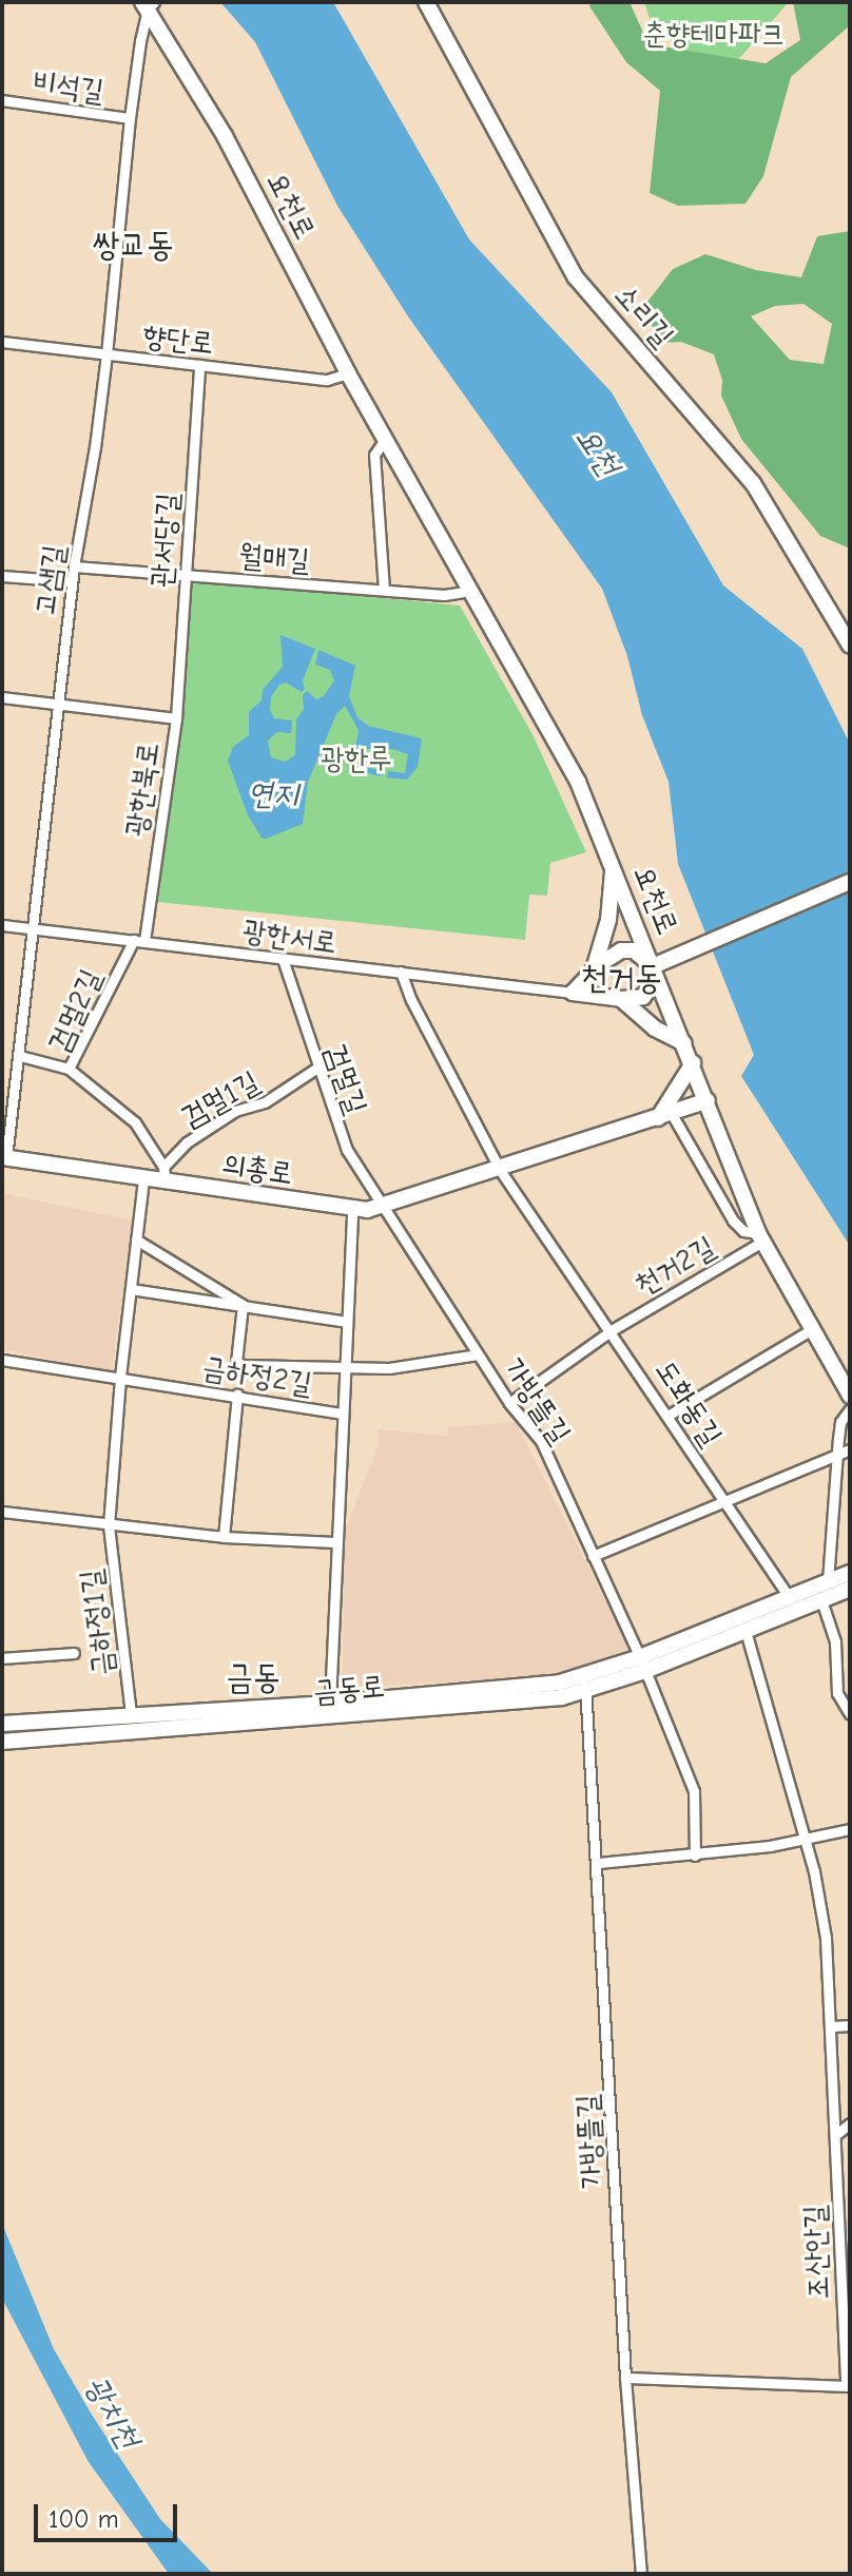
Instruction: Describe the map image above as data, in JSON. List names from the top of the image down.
{
  "streets": {
    "street": [
      "비석길",
      "요천로",
      "소리길",
      "향단로",
      "관서당길",
      "월매길",
      "고샘길",
      "광한북로",
      "광한서로",
      "검멀2길",
      "검멀길",
      "검멀1길",
      "의총로",
      "천거2길",
      "금하정2길",
      "가방뜰길",
      "도화동길",
      "금하정1길",
      "금동로",
      "조산안길"
    ]
  },
  "crossings": [
    ["비석길", "고샘길"],
    ["요천로", "향단로"],
    ["요천로", "월매길"],
    ["요천로", "고샘길"],
    ["요천로", "의총로"],
    ["요천로", "천거2길"],
    ["향단로", "관서당길"],
    ["향단로", "고샘길"],
    ["관서당길", "월매길"],
    ["관서당길", "광한북로"],
    ["월매길", "고샘길"],
    ["고샘길", "광한북로"],
    ["고샘길", "광한서로"],
    ["고샘길", "의총로"],
    ["광한북로", "광한서로"],
    ["광한북로", "검멀2길"],
    ["광한서로", "검멀2길"],
    ["광한서로", "검멀길"],
    ["검멀2길", "검멀1길"],
    ["검멀2길", "의총로"],
    ["검멀길", "검멀1길"],
    ["검멀길", "의총로"],
    ["검멀길", "가방뜰길"],
    ["검멀1길", "의총로"],
    ["의총로", "금하정2길"],
    ["의총로", "가방뜰길"],
    ["의총로", "도화동길"],
    ["천거2길", "도화동길"],
    ["금하정2길", "가방뜰길"],
    ["금하정2길", "금하정1길"],
    ["가방뜰길", "금동로"],
    ["도화동길", "금동로"],
    ["금하정1길", "금동로"]
  ],
  "districts": ["쌍교동", "천거동", "금동"],
  "water": ["요천", "연지", "광치천"],
  "parks": ["춘향테마파크", "광한루"],
  "scale_bar": "100 m"
}
